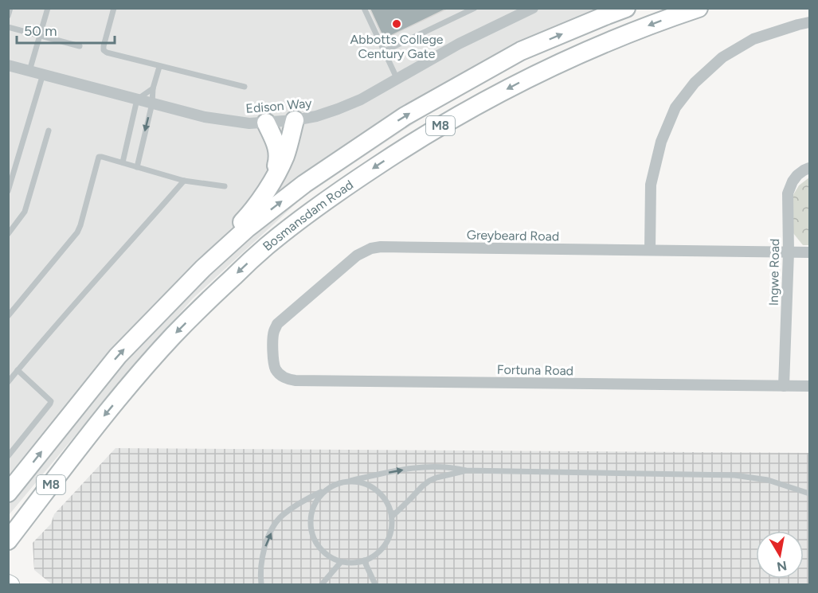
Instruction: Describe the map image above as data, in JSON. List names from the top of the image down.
{
  "streets": {
    "main road": ["M8", "Bosmansdam Road"],
    "street": [
      "Edison Way",
      "Greybeard Road",
      "Ingwe Road",
      "Fortuna Road"
    ]
  },
  "crossings": [
    ["Greybeard Road", "Ingwe Road"],
    ["Greybeard Road", "Fortuna Road"],
    ["Ingwe Road", "Fortuna Road"]
  ],
  "places": ["Abbotts College Century Gate"],
  "scale_bar": "50 m",
  "north": "bottom"
}
